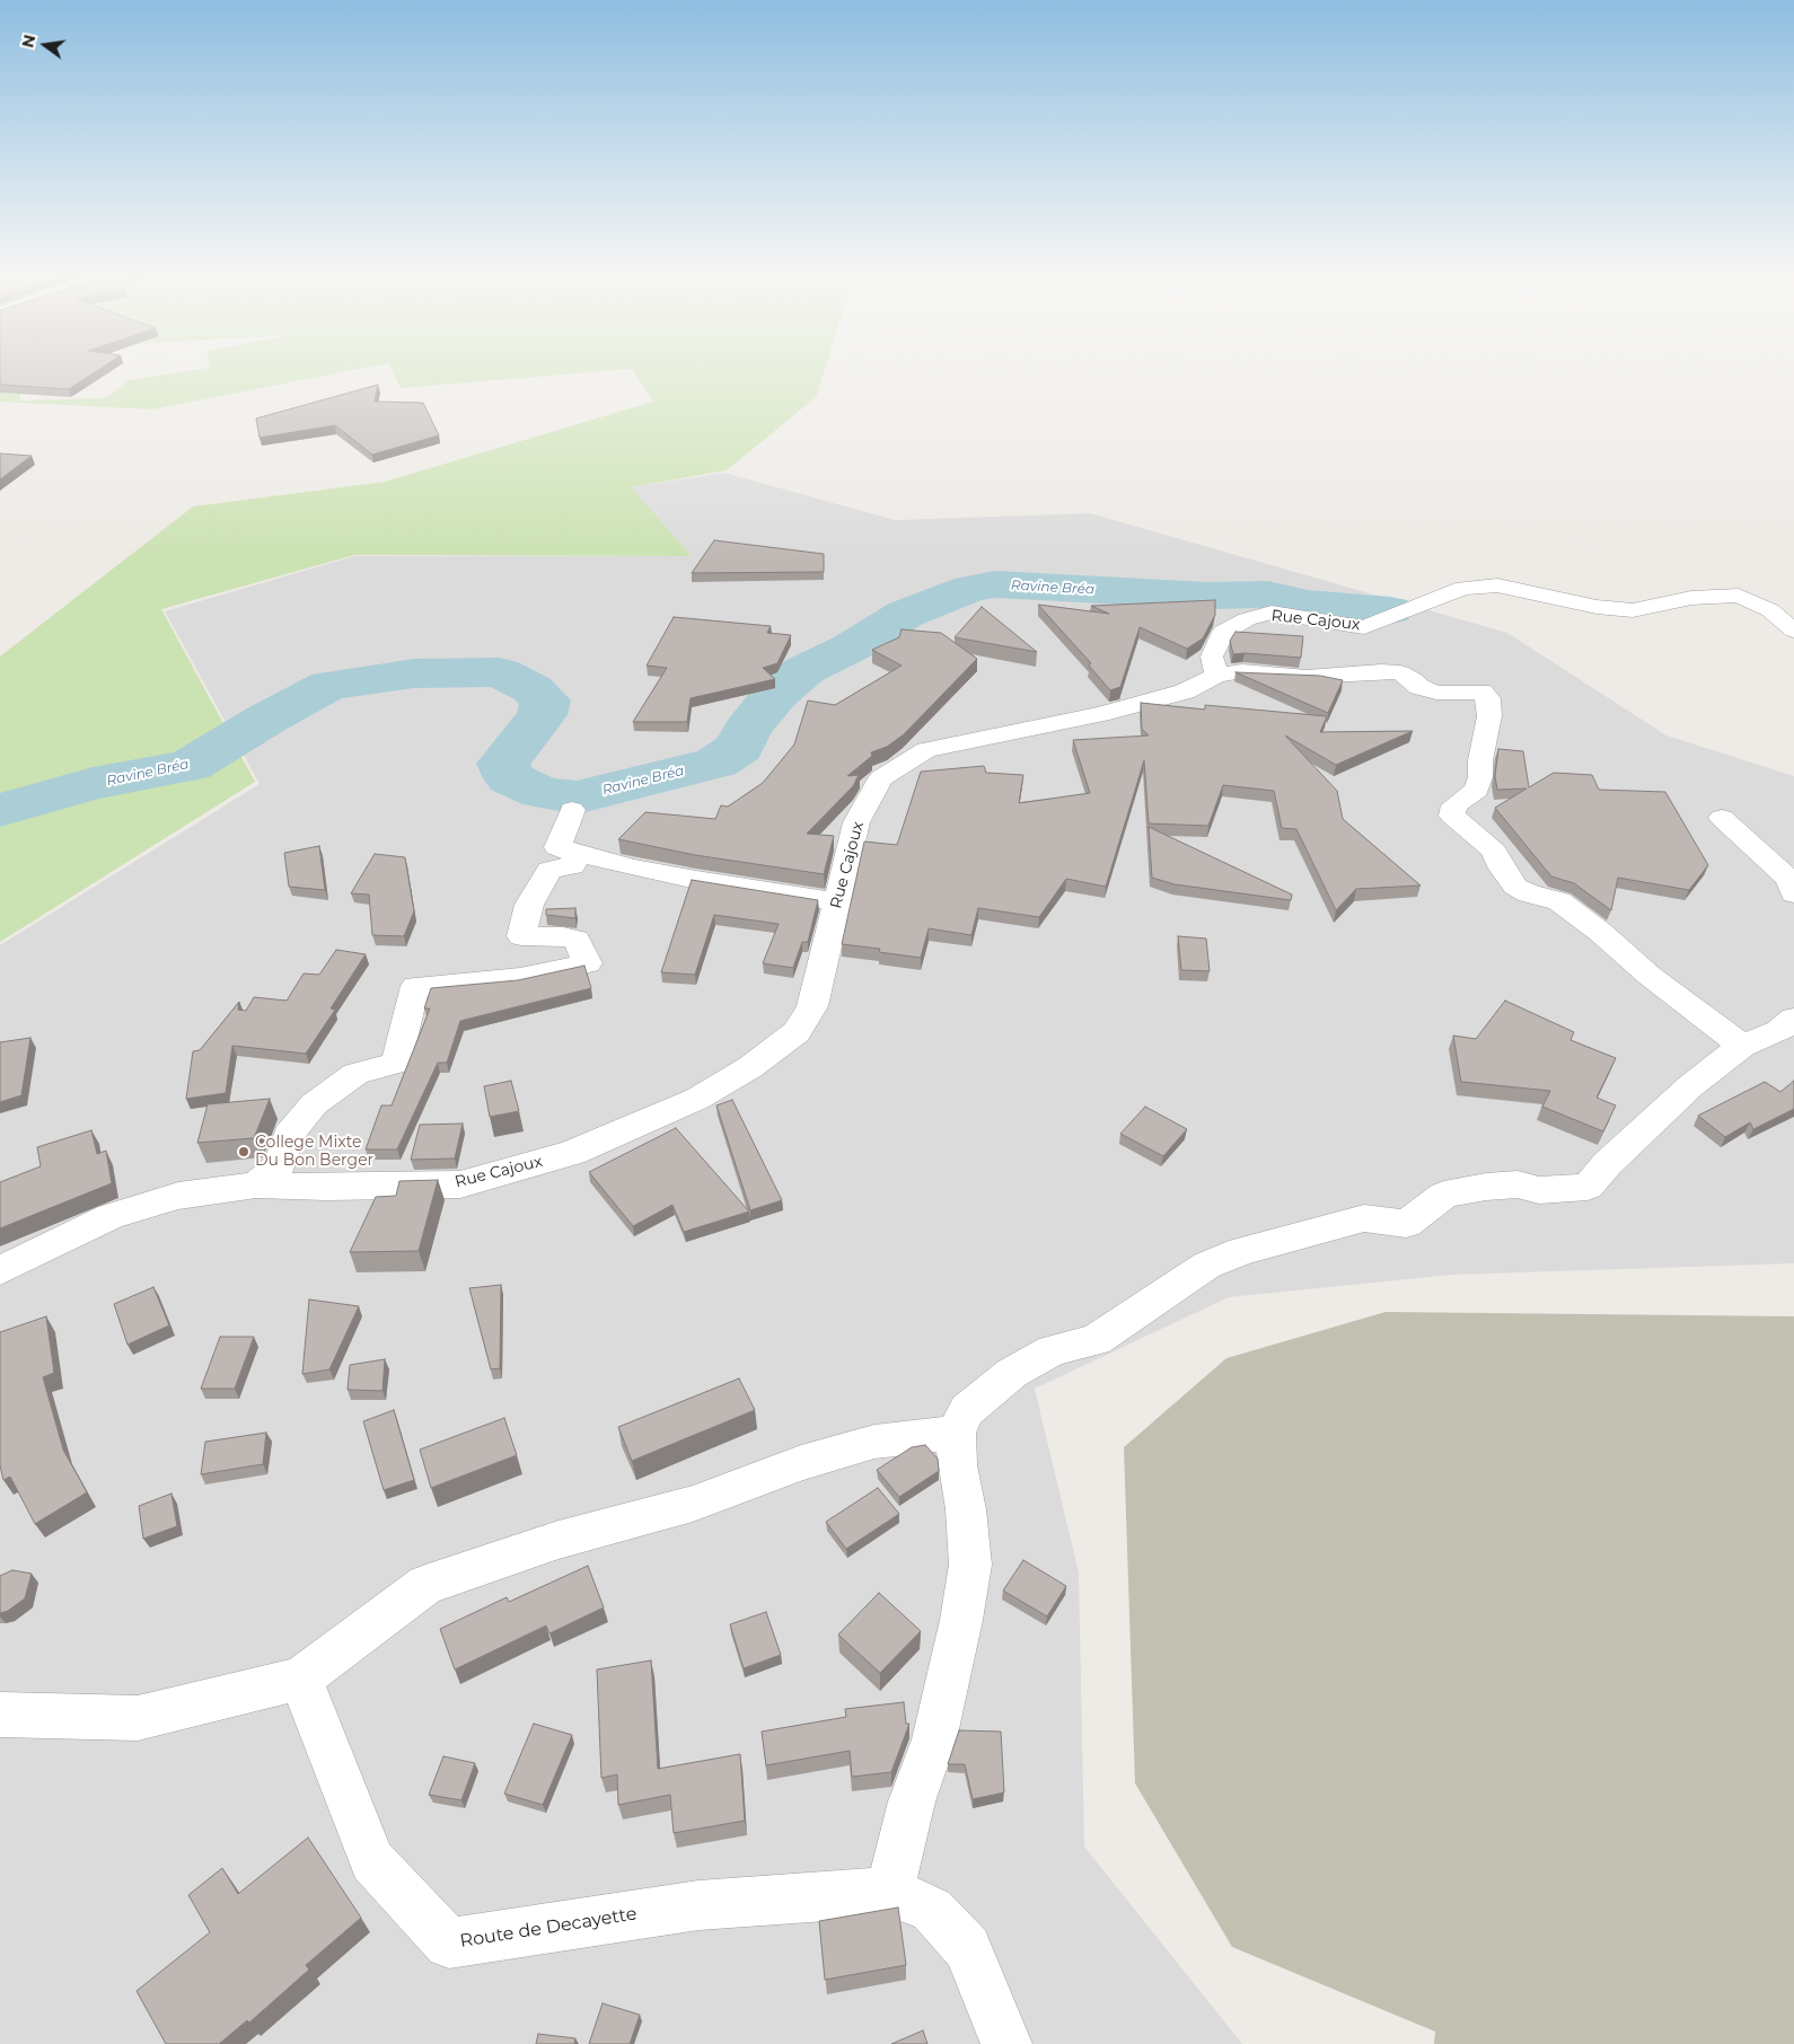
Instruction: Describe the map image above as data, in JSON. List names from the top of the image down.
{
  "streets": {
    "street": ["Rue Cajoux", "Route de Decayette"]
  },
  "water": ["Ravine Bréa"],
  "places": ["College Mixte Du Bon Berger"],
  "north": "left"
}
